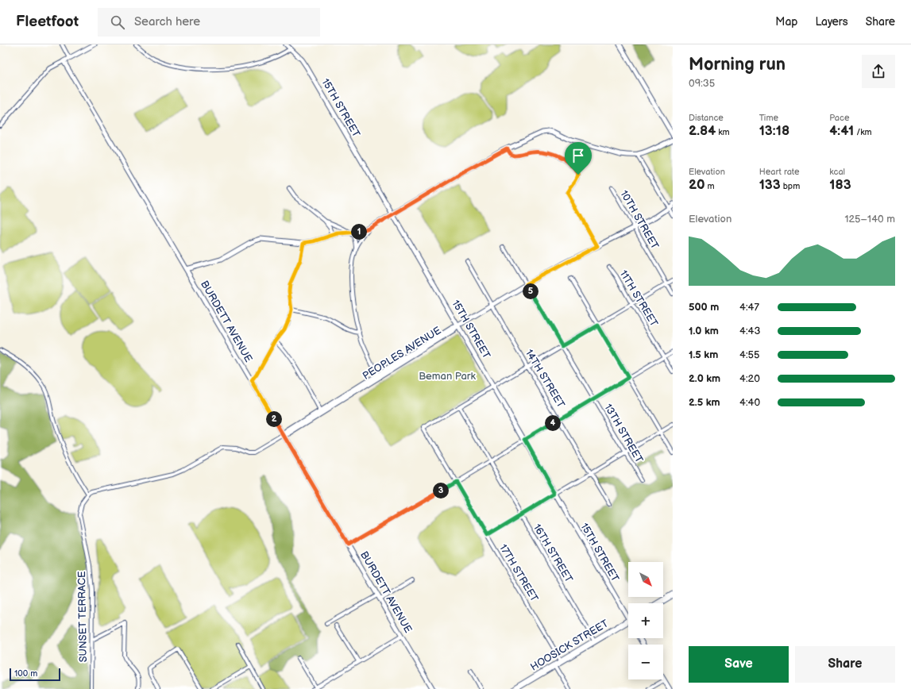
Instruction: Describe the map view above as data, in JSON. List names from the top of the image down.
{
  "streets": {
    "highway": ["HOOSICK STREET"],
    "street": [
      "15TH STREET",
      "10TH STREET",
      "11TH STREET",
      "BURDETT AVENUE",
      "PEOPLES AVENUE",
      "14TH STREET",
      "13TH STREET",
      "16TH STREET",
      "17TH STREET",
      "SUNSET TERRACE"
    ]
  },
  "crossings": [
    ["15TH STREET", "PEOPLES AVENUE"],
    ["10TH STREET", "PEOPLES AVENUE"],
    ["BURDETT AVENUE", "PEOPLES AVENUE"],
    ["PEOPLES AVENUE", "14TH STREET"],
    ["PEOPLES AVENUE", "13TH STREET"],
    ["PEOPLES AVENUE", "SUNSET TERRACE"],
    ["16TH STREET", "17TH STREET"],
    ["16TH STREET", "HOOSICK STREET"],
    ["17TH STREET", "HOOSICK STREET"]
  ],
  "parks": ["Beman Park"],
  "scale_bar": "100 m",
  "north": "bottom right",
  "page": {
    "header": "Fleetfoot",
    "search": "Search here",
    "nav": ["Map", "Layers", "Share"],
    "heading": ["Morning run", "09:35"],
    "stats": [
      ["Distance", "2.84 km"],
      ["Time", "13:18"],
      ["Pace", "4:41 /km"],
      ["Elevation", "20 m"],
      ["Heart rate", "133 bpm"],
      ["kcal", "183"]
    ],
    "chart": ["Elevation", "125–140 m"],
    "pins": [
      "1",
      "5",
      "2",
      "4",
      "3"
    ],
    "list": [
      {
        "name": "500 m",
        "note": "4:47"
      },
      {
        "name": "1.0 km",
        "note": "4:43"
      },
      {
        "name": "1.5 km",
        "note": "4:55"
      },
      {
        "name": "2.0 km",
        "note": "4:20"
      },
      {
        "name": "2.5 km",
        "note": "4:40"
      }
    ],
    "map_buttons": ["+", "−"],
    "buttons": ["Save", "Share"],
    "scale": "100 m"
  }
}
